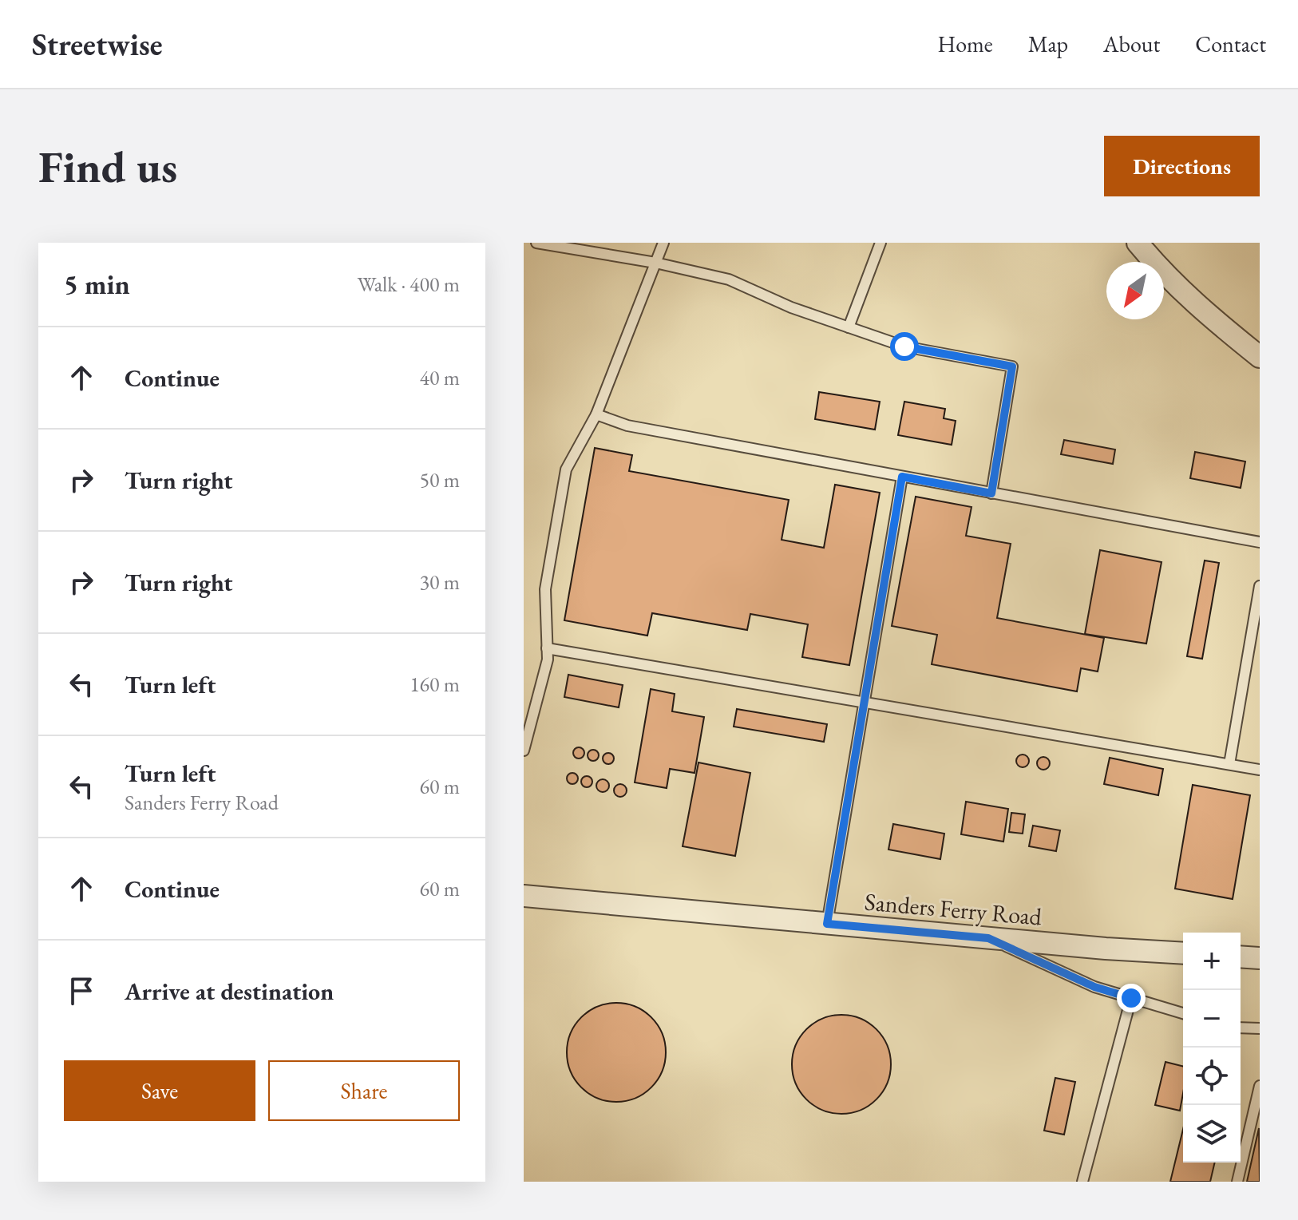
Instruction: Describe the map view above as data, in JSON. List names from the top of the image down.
{
  "streets": {
    "street": ["Sanders Ferry Road"]
  },
  "north": "bottom left",
  "page": {
    "header": "Streetwise",
    "nav": [
      "Home",
      "Map",
      "About",
      "Contact"
    ],
    "buttons": [
      "Directions",
      ["Save", "Share"]
    ],
    "title": "Find us",
    "heading": ["5 min", "Walk · 400 m"],
    "list": [
      ["Continue", "40 m"],
      ["Turn right", "50 m"],
      ["Turn right", "30 m"],
      ["Turn left", "160 m"],
      ["Turn left", "Sanders Ferry Road", "60 m"],
      ["Continue", "60 m"],
      "Arrive at destination"
    ],
    "map_buttons": ["+", "−"]
  }
}
